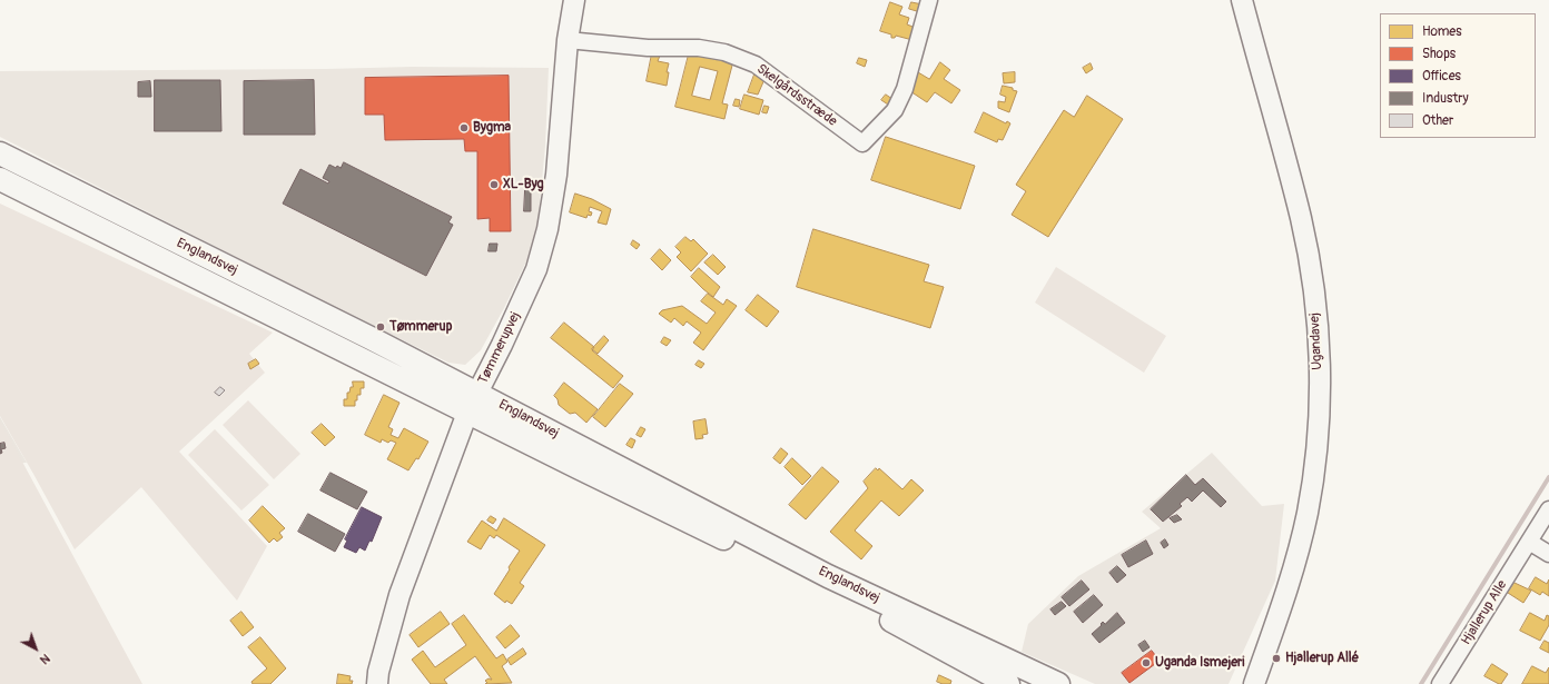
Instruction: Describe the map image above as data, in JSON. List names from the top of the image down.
{
  "streets": {
    "main road": ["Englandsvej"],
    "street": [
      "Skelgårdsstræde",
      "Ugandavej",
      "Tømmerupvej",
      "Hjallerup Alle"
    ]
  },
  "crossings": [
    ["Skelgårdsstræde", "Tømmerupvej"],
    ["Englandsvej", "Tømmerupvej"]
  ],
  "places": [
    "Bygma",
    "XL-Byg",
    "Tømmerup",
    "Hjallerup Allé",
    "Uganda Ismejeri"
  ],
  "legend": [
    "Homes",
    "Shops",
    "Offices",
    "Industry",
    "Other"
  ],
  "north": "bottom right"
}
